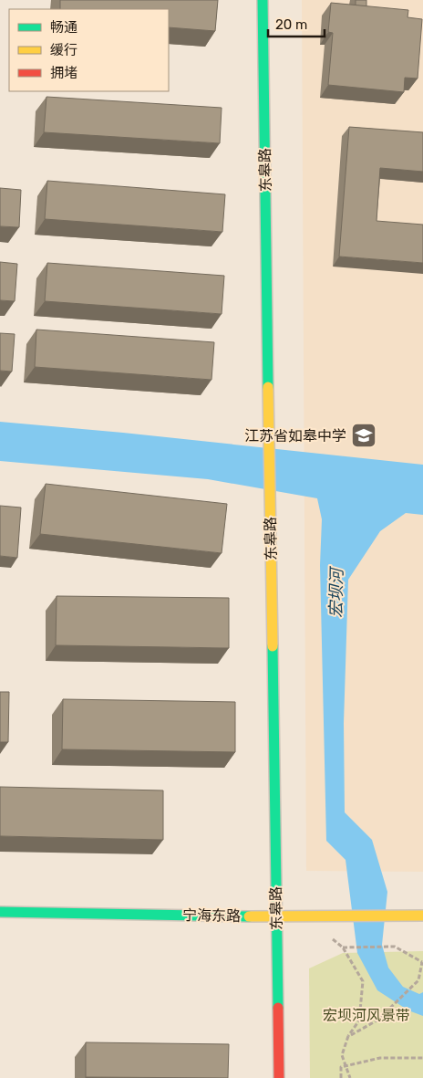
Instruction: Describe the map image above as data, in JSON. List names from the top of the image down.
{
  "streets": {
    "street": ["东皋路", "宁海东路"]
  },
  "crossings": [
    ["东皋路", "宁海东路"]
  ],
  "water": ["宏坝河"],
  "parks": ["宏坝河风景带"],
  "places": {
    "school or university": ["江苏省如皋中学"]
  },
  "legend": ["畅通", "缓行", "拥堵"],
  "scale_bar": "20 m"
}
